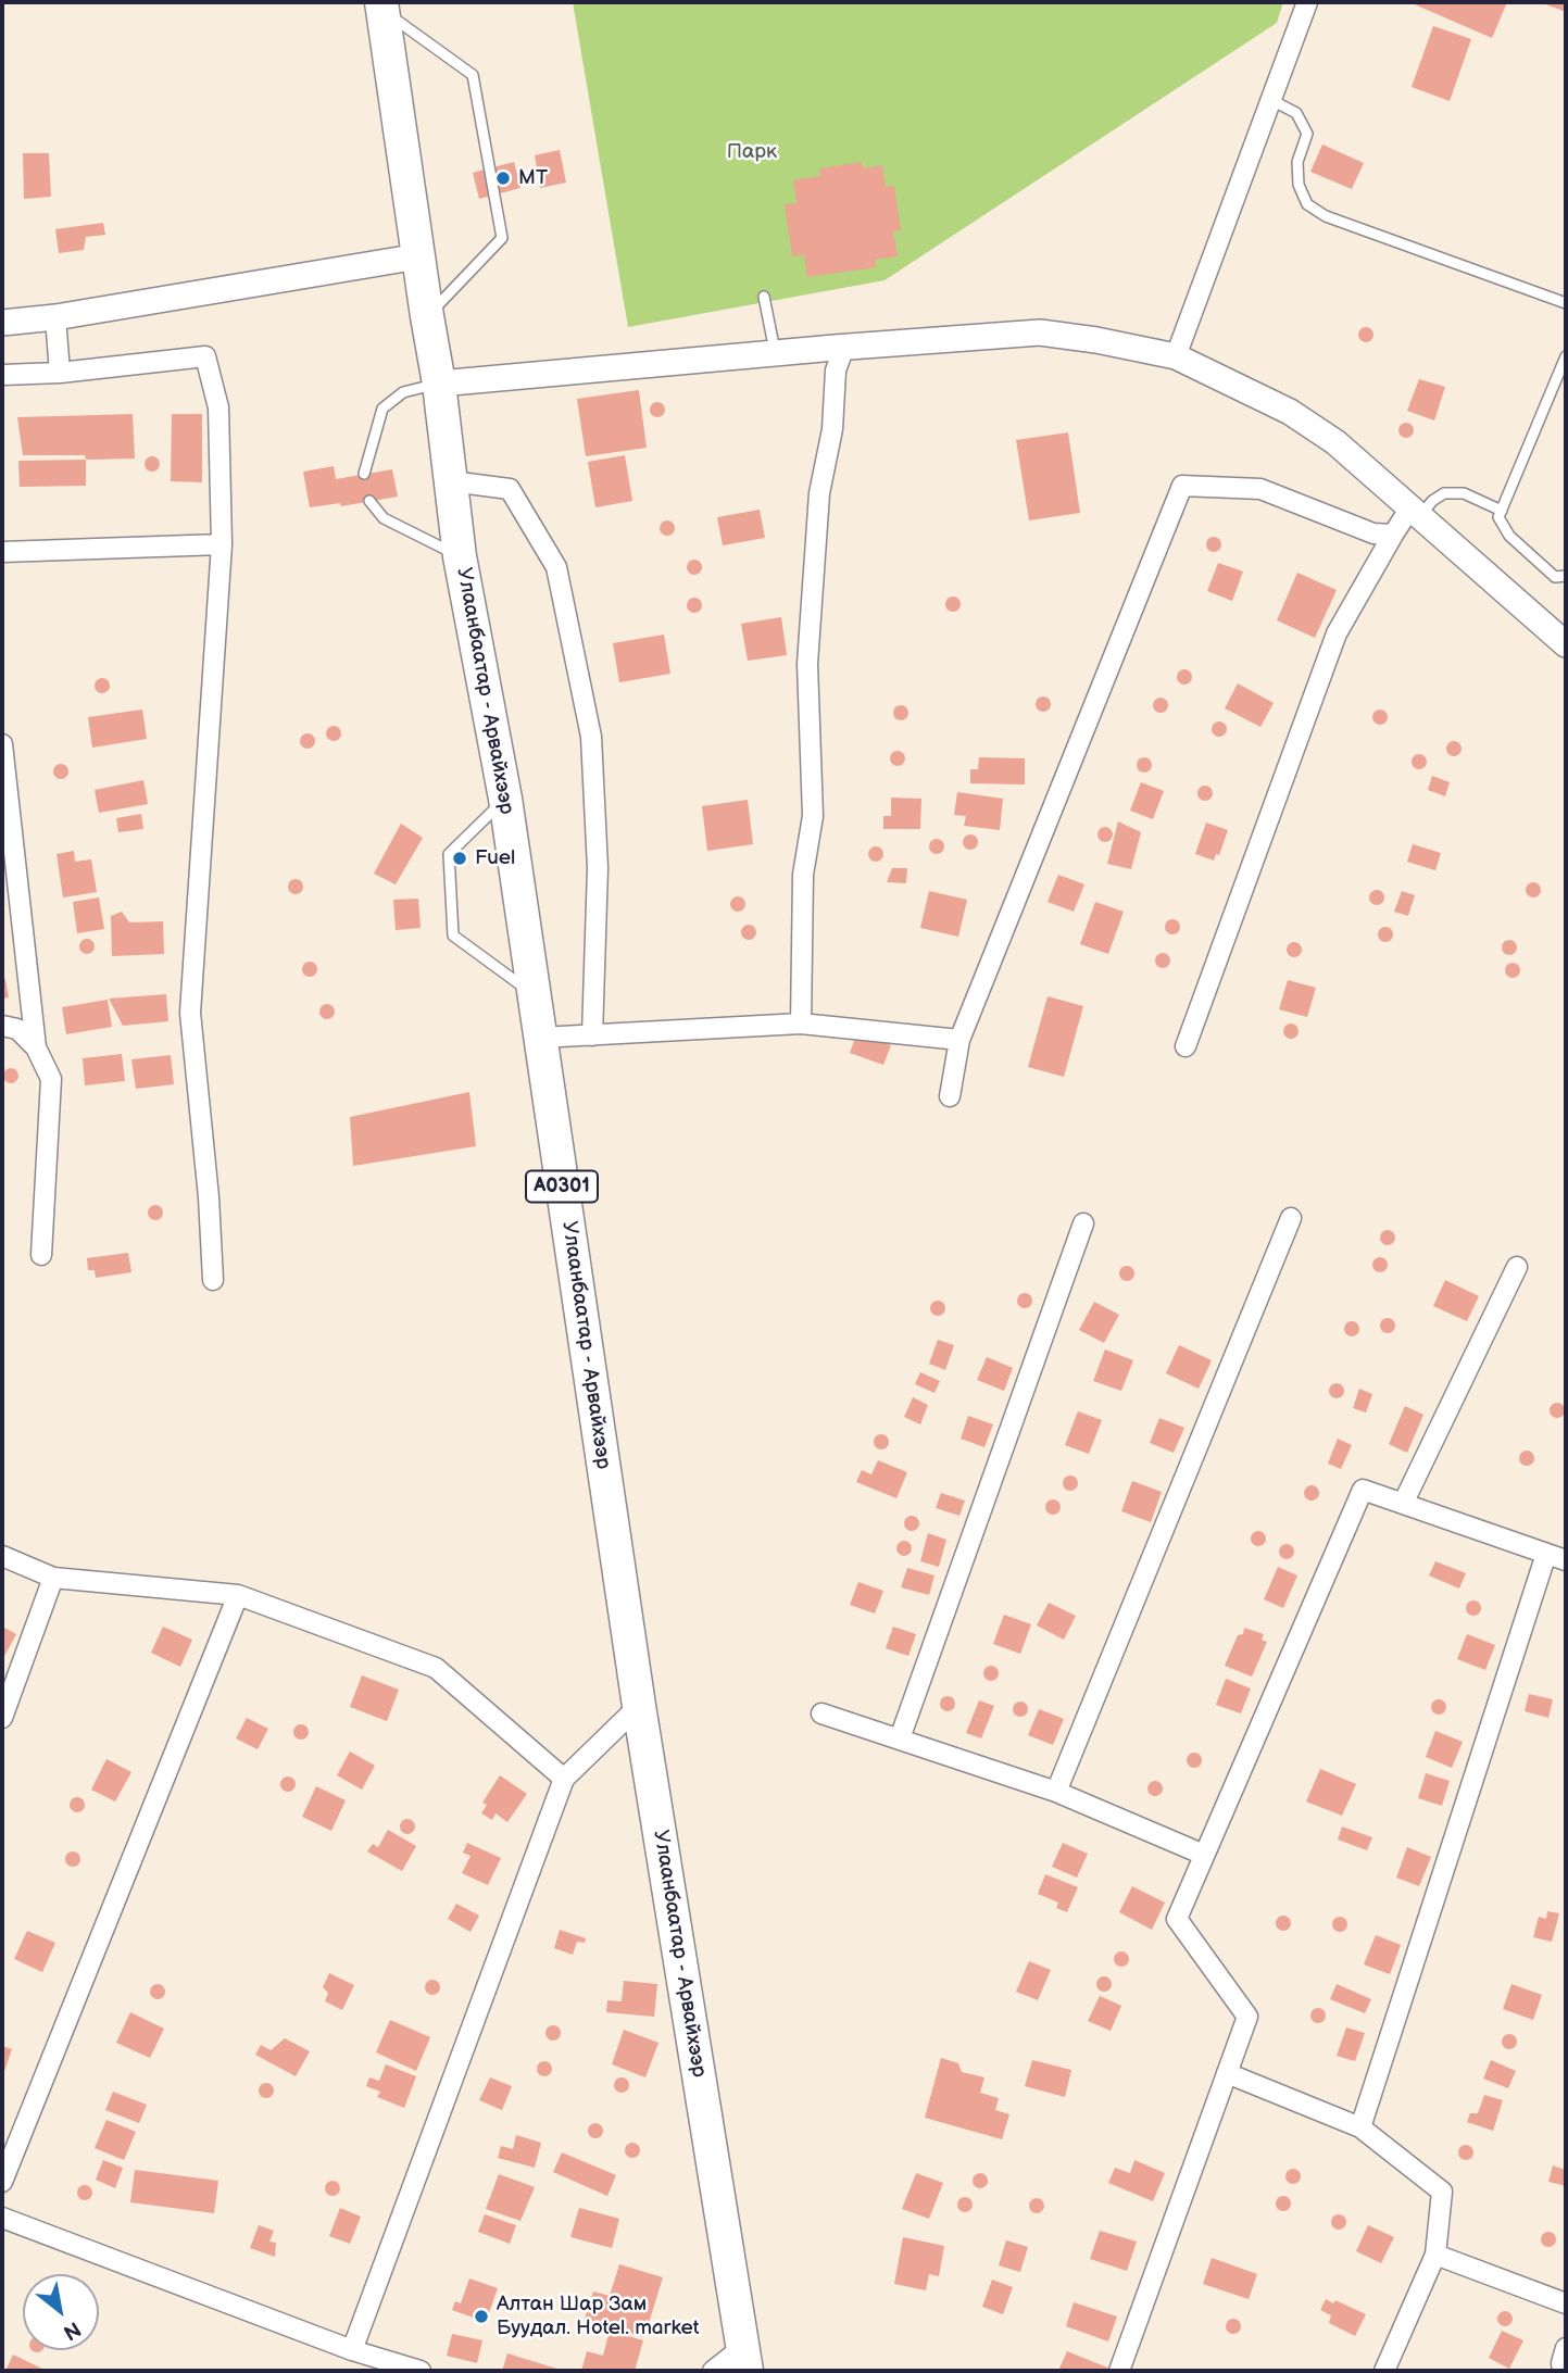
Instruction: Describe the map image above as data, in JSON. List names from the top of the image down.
{
  "streets": {
    "highway": ["Улаанбаатар - Арвайхээр", "A0301"]
  },
  "parks": ["Парк"],
  "places": ["МТ", "Fuel", "Алтан Шар Зам Буудал. Hotel. market"],
  "north": "bottom right"
}
